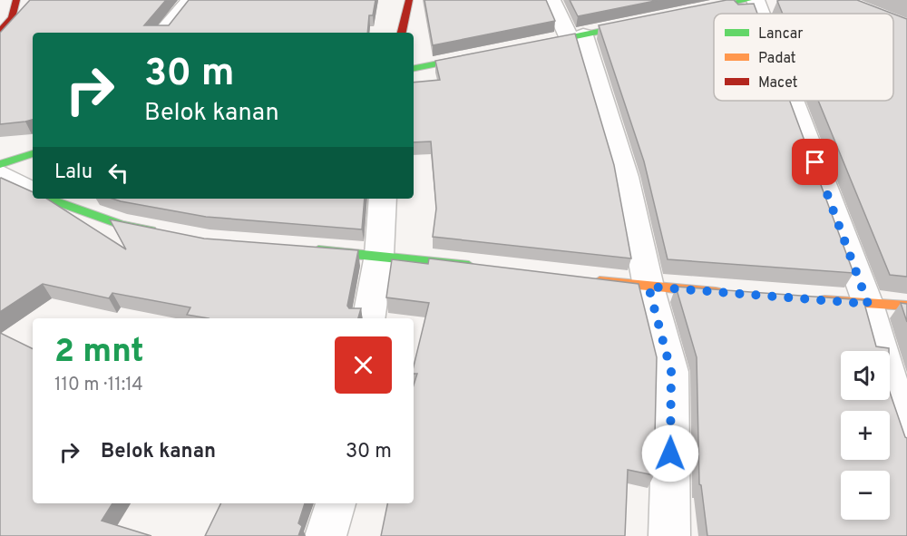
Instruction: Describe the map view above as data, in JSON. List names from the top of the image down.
{
  "legend": ["Lancar", "Padat", "Macet"],
  "page": {
    "turn": ["30 m", "Belok kanan"],
    "then": "Lalu",
    "heading": ["2 mnt", "110 m · 11:14"],
    "map_buttons": ["+", "−"],
    "list": [
      {
        "name": "Belok kanan",
        "value": "30 m"
      }
    ]
  }
}
